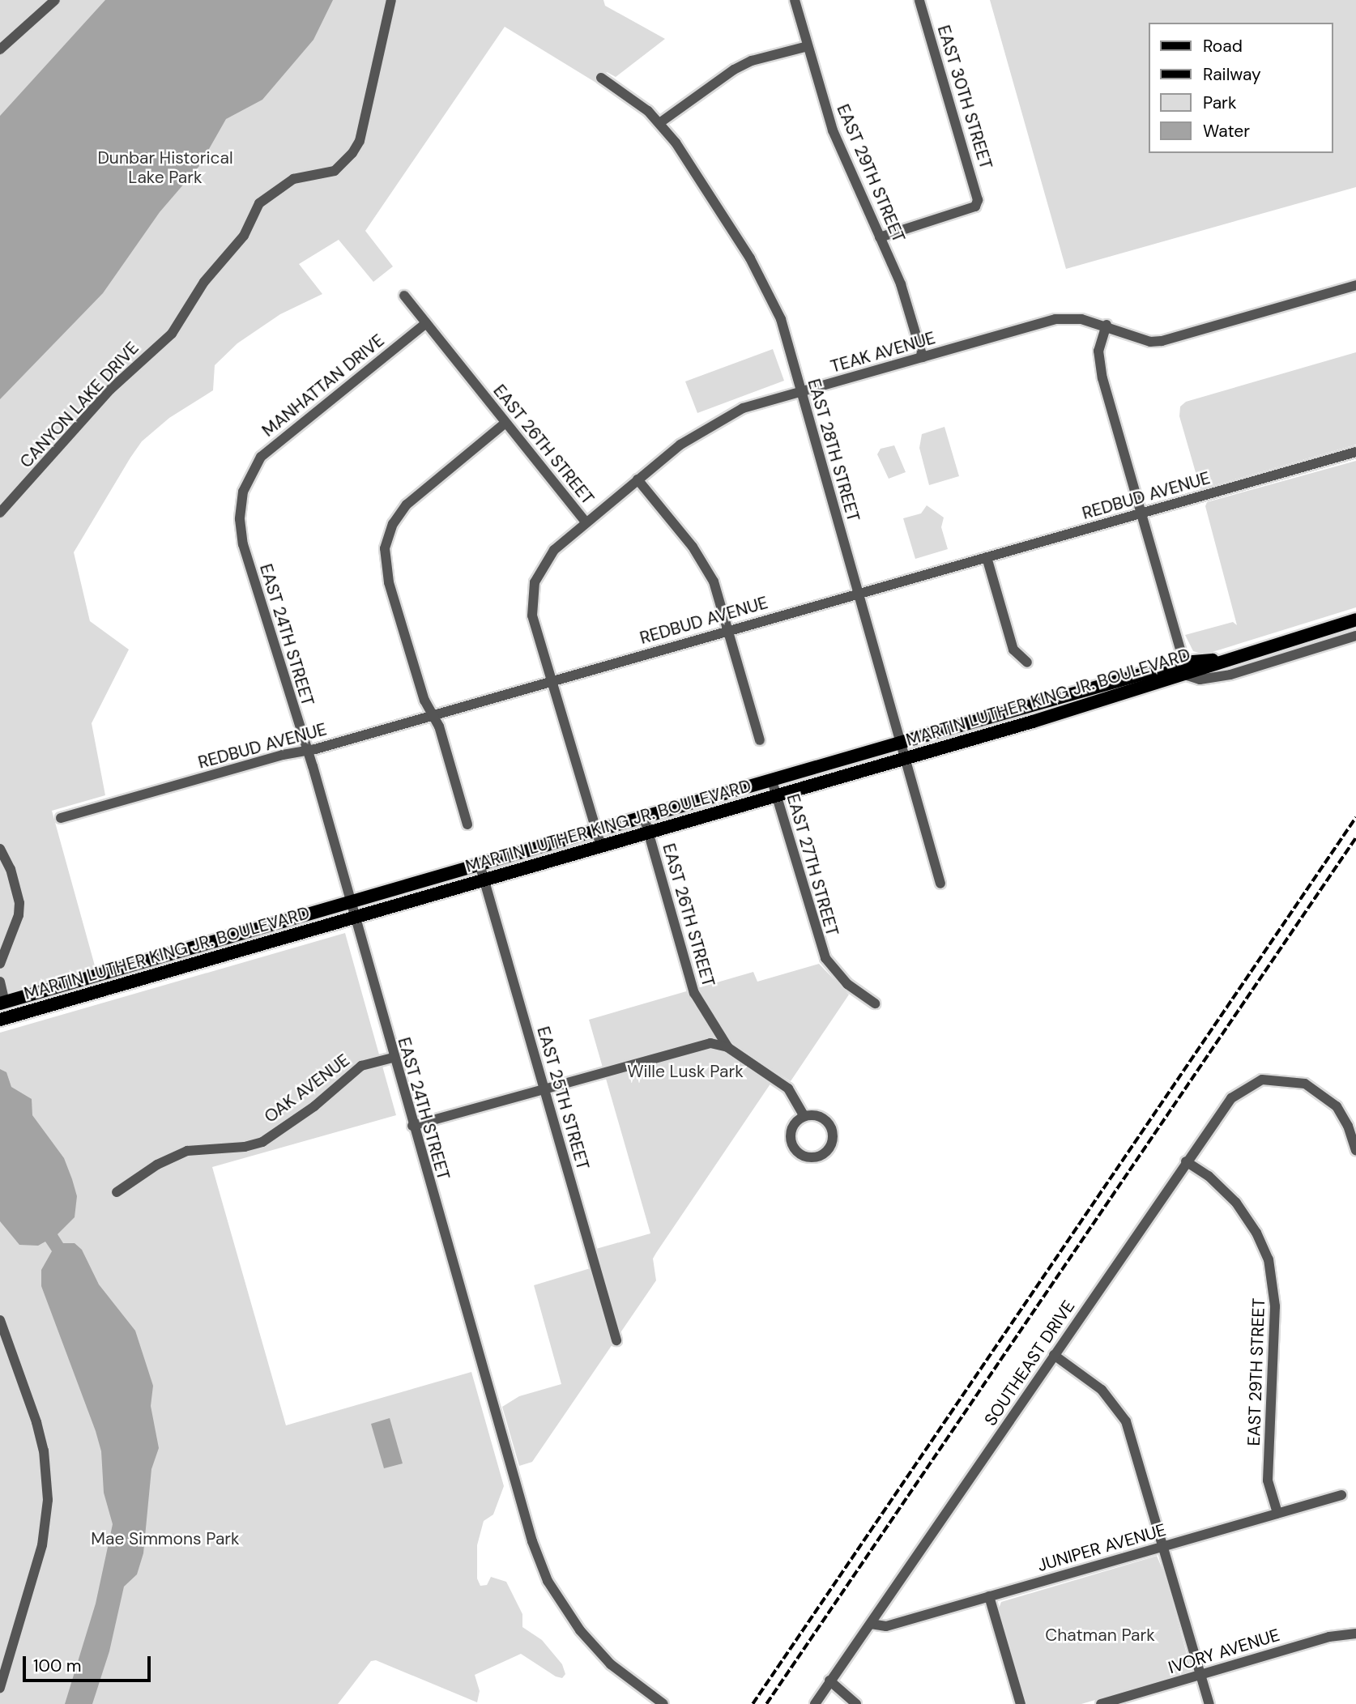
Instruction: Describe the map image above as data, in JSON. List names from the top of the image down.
{
  "streets": {
    "main road": ["MARTIN LUTHER KING JR. BOULEVARD"],
    "street": [
      "EAST 30TH STREET",
      "EAST 29TH STREET",
      "TEAK AVENUE",
      "MANHATTAN DRIVE",
      "CANYON LAKE DRIVE",
      "EAST 26TH STREET",
      "EAST 28TH STREET",
      "REDBUD AVENUE",
      "EAST 24TH STREET",
      "EAST 27TH STREET",
      "OAK AVENUE",
      "EAST 25TH STREET",
      "SOUTHEAST DRIVE",
      "JUNIPER AVENUE",
      "IVORY AVENUE"
    ]
  },
  "crossings": [
    ["EAST 30TH STREET", "EAST 29TH STREET"],
    ["EAST 29TH STREET", "TEAK AVENUE"],
    ["EAST 29TH STREET", "SOUTHEAST DRIVE"],
    ["EAST 29TH STREET", "JUNIPER AVENUE"],
    ["TEAK AVENUE", "EAST 26TH STREET"],
    ["TEAK AVENUE", "EAST 28TH STREET"],
    ["MANHATTAN DRIVE", "EAST 26TH STREET"],
    ["MANHATTAN DRIVE", "EAST 24TH STREET"],
    ["EAST 26TH STREET", "REDBUD AVENUE"],
    ["EAST 26TH STREET", "MARTIN LUTHER KING JR. BOULEVARD"],
    ["EAST 28TH STREET", "REDBUD AVENUE"],
    ["EAST 28TH STREET", "MARTIN LUTHER KING JR. BOULEVARD"],
    ["REDBUD AVENUE", "EAST 24TH STREET"],
    ["EAST 24TH STREET", "MARTIN LUTHER KING JR. BOULEVARD"],
    ["EAST 24TH STREET", "OAK AVENUE"],
    ["MARTIN LUTHER KING JR. BOULEVARD", "EAST 27TH STREET"],
    ["MARTIN LUTHER KING JR. BOULEVARD", "EAST 25TH STREET"],
    ["SOUTHEAST DRIVE", "JUNIPER AVENUE"]
  ],
  "parks": [
    "Dunbar Historical Lake Park",
    "Wille Lusk Park",
    "Mae Simmons Park",
    "Chatman Park"
  ],
  "legend": [
    "Road",
    "Railway",
    "Park",
    "Water"
  ],
  "scale_bar": "100 m"
}
